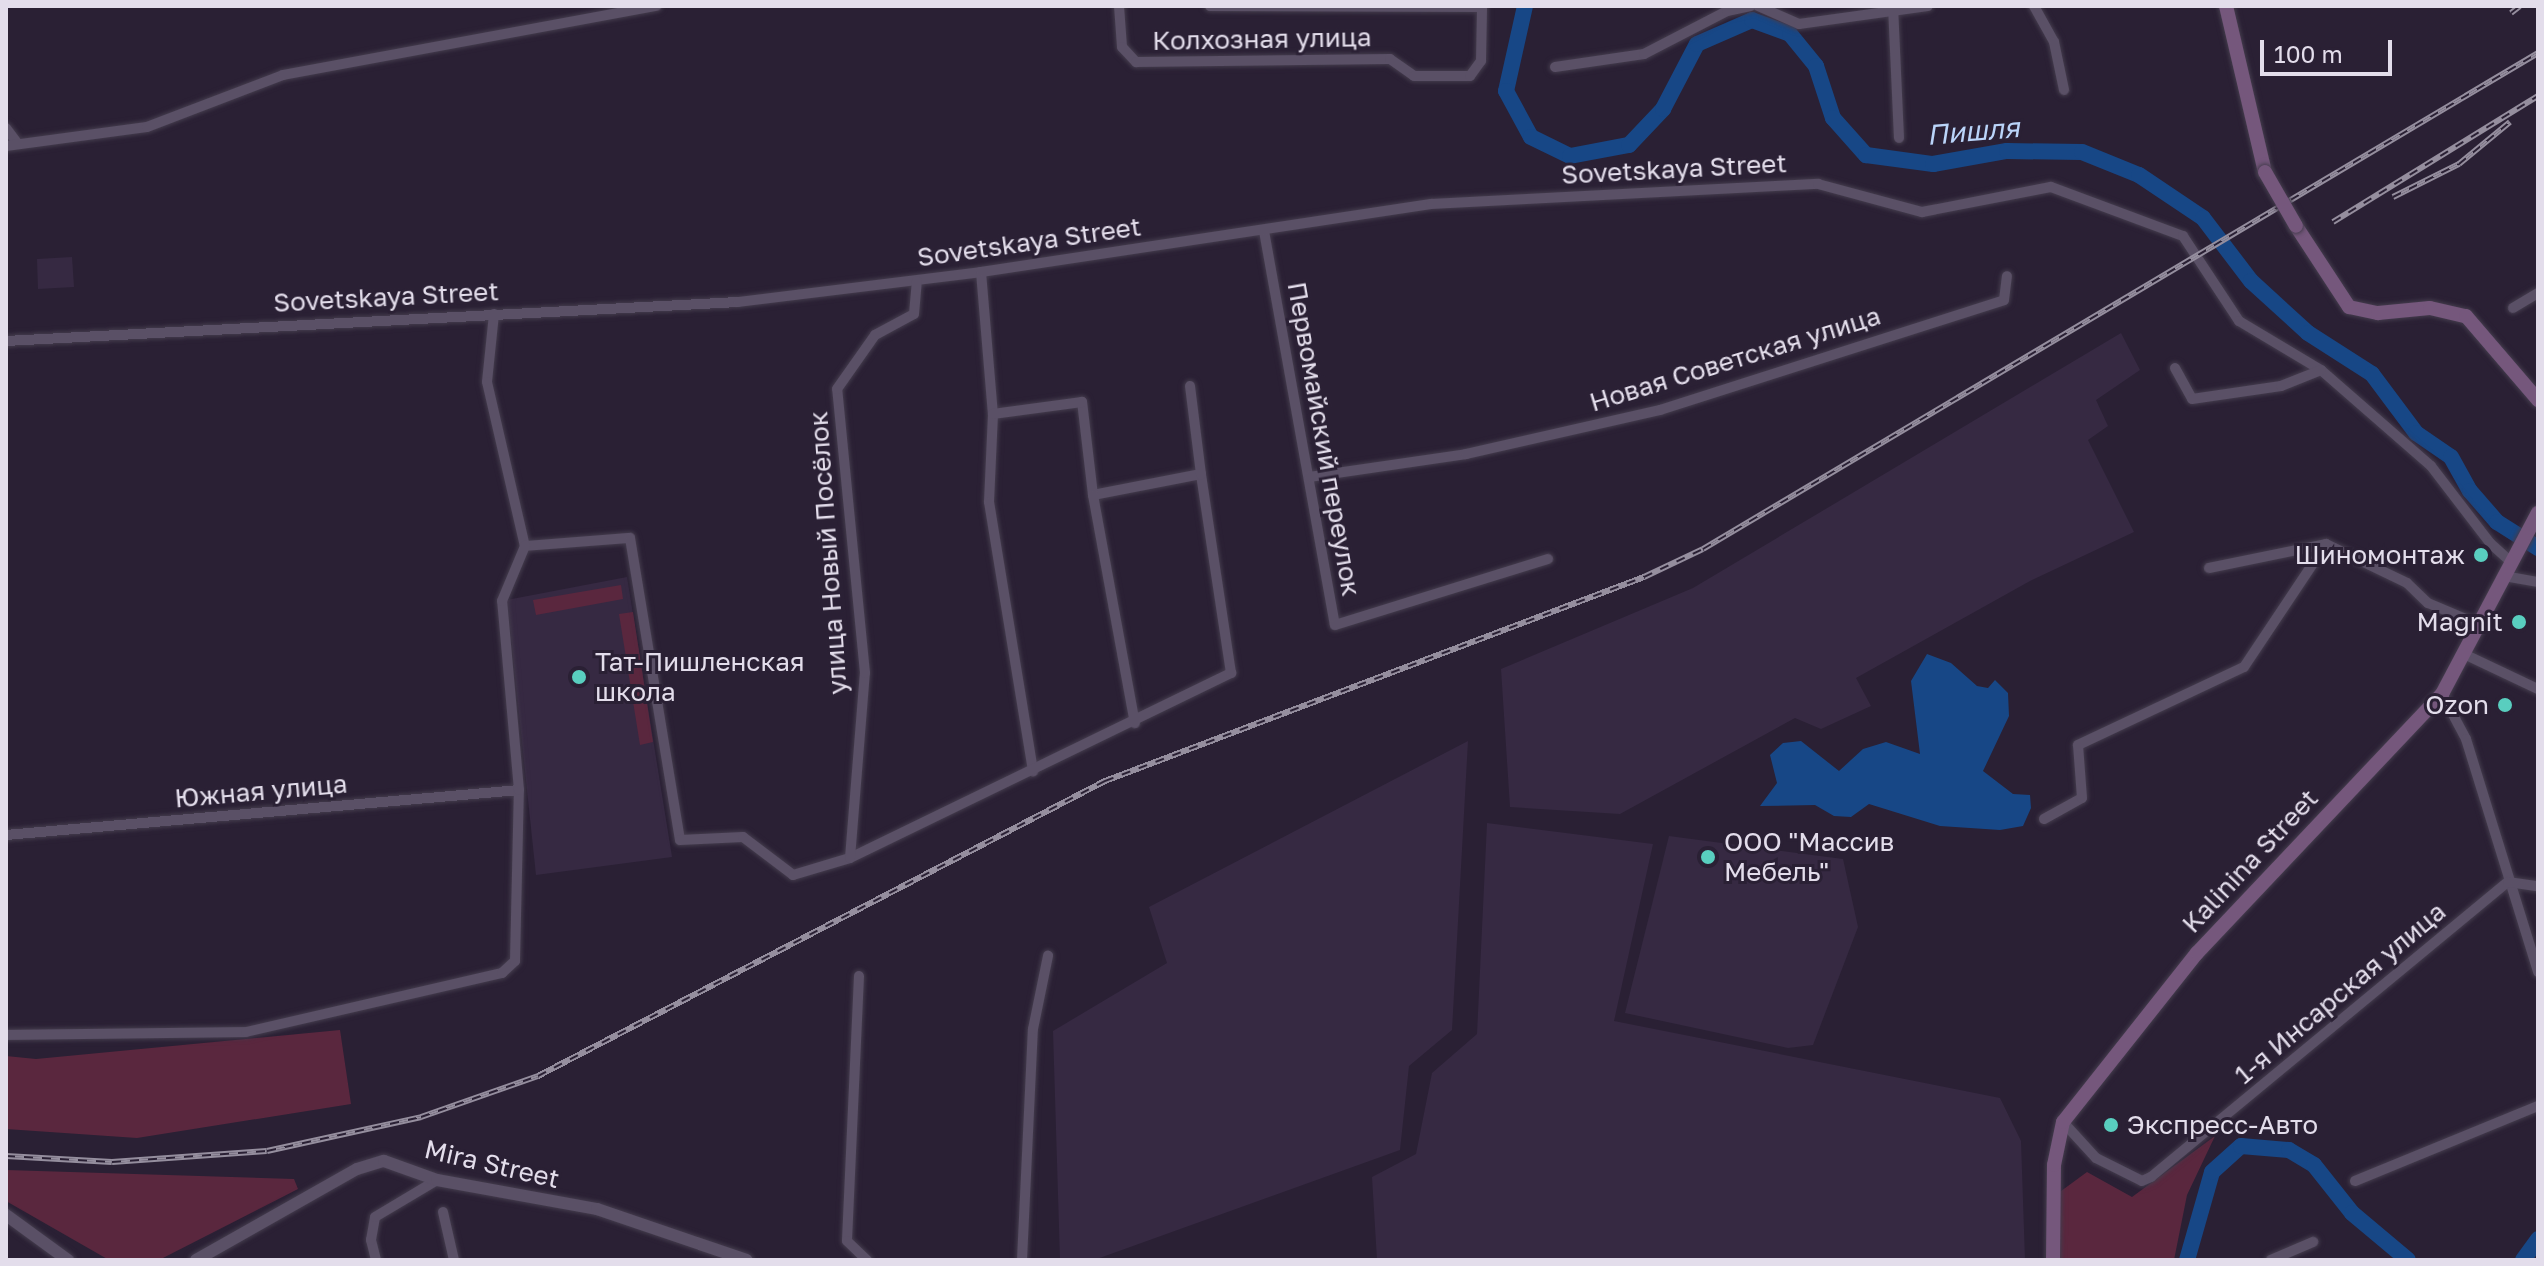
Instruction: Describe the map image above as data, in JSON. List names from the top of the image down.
{
  "streets": {
    "main road": ["Kalinina Street"],
    "street": [
      "Колхозная улица",
      "Sovetskaya Street",
      "Новая Советская улица",
      "Первомайский переулок",
      "улица Новый Посёлок",
      "Южная улица",
      "1-я Инсарская улица",
      "Mira Street"
    ]
  },
  "crossings": [
    ["Sovetskaya Street", "Первомайский переулок"],
    ["Sovetskaya Street", "улица Новый Посёлок"],
    ["Новая Советская улица", "Первомайский переулок"],
    ["Kalinina Street", "1-я Инсарская улица"]
  ],
  "water": ["Пишля"],
  "places": [
    "Шиномонтаж",
    "Magnit",
    "Тат-Пишленская школа",
    "Ozon",
    "ООО \"Массив Мебель\"",
    "Экспресс-Авто"
  ],
  "scale_bar": "100 m"
}
